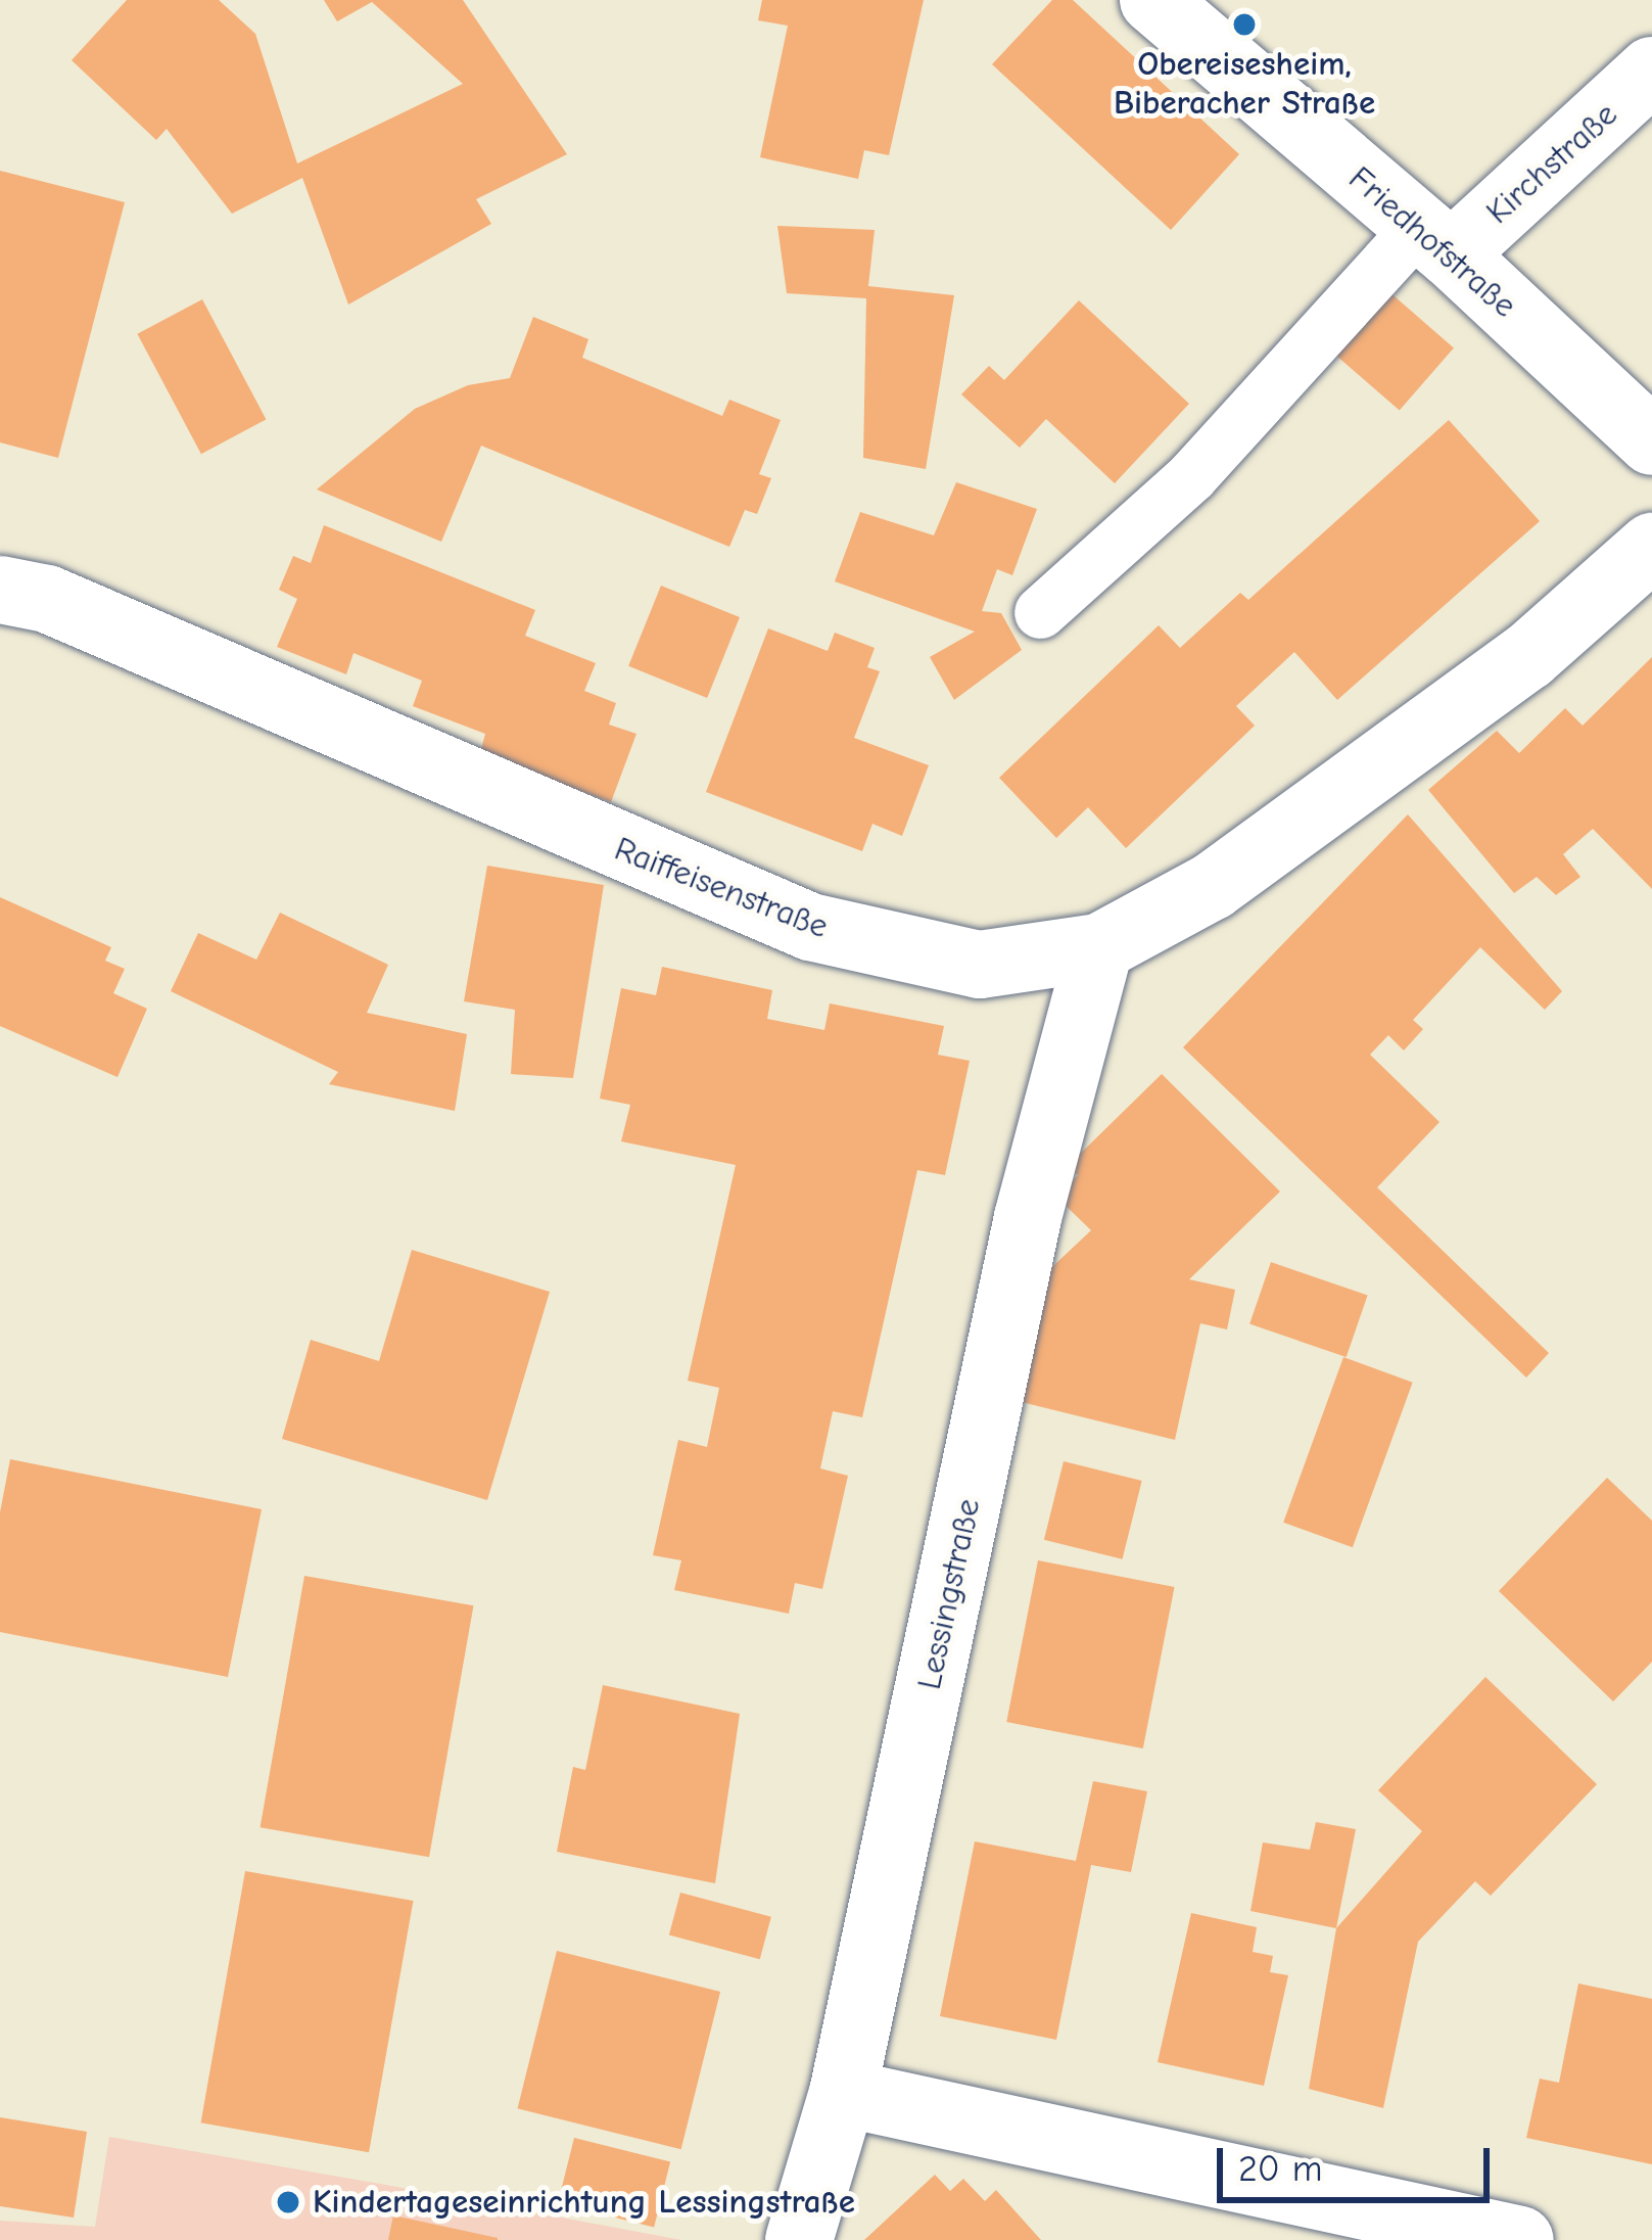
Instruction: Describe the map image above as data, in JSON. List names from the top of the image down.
{
  "streets": {
    "street": [
      "Kirchstraße",
      "Friedhofstraße",
      "Raiffeisenstraße",
      "Lessingstraße"
    ]
  },
  "crossings": [
    ["Kirchstraße", "Friedhofstraße"],
    ["Raiffeisenstraße", "Lessingstraße"]
  ],
  "places": ["Obereisesheim, Biberacher Straße", "Kindertageseinrichtung Lessingstraße"],
  "scale_bar": "20 m"
}
